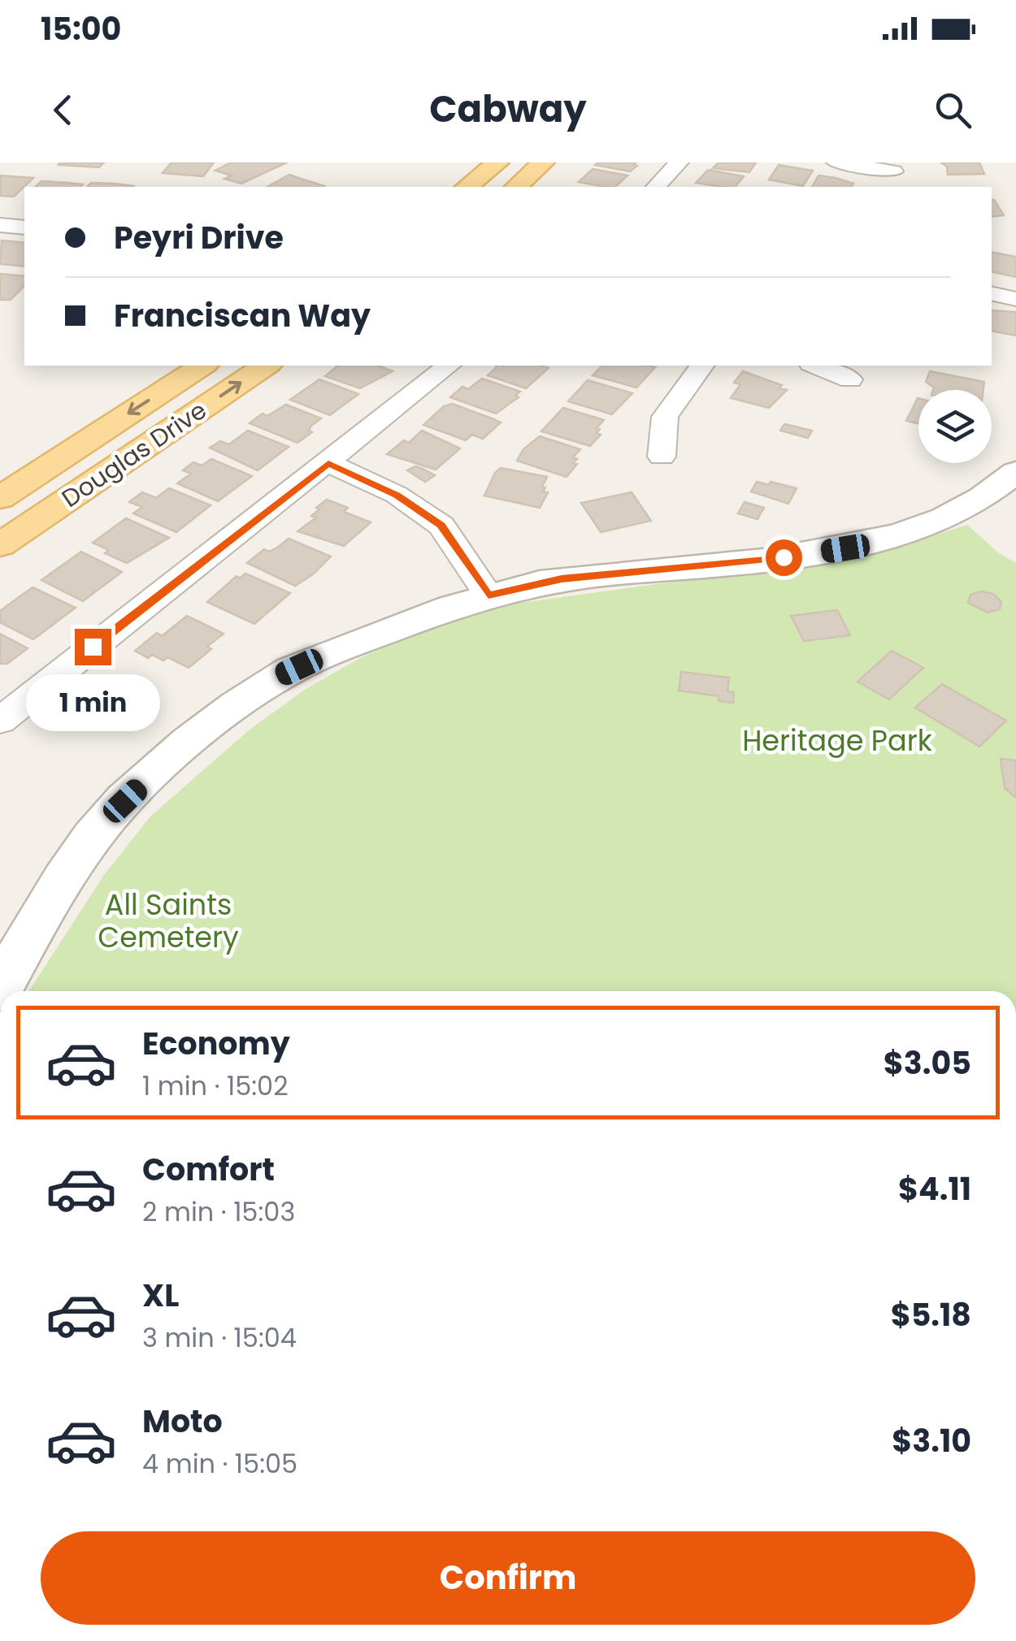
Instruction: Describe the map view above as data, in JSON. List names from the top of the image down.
{
  "streets": {
    "main road": ["Douglas Drive"]
  },
  "parks": ["Heritage Park", "All Saints Cemetery"],
  "page": {
    "status": "15:00",
    "header": "Cabway",
    "banner": ["Peyri Drive", "Franciscan Way"],
    "bubble": "1 min",
    "list": [
      {
        "name": "Economy",
        "note": "1 min · 15:02",
        "value": "$3.05"
      },
      {
        "name": "Comfort",
        "note": "2 min · 15:03",
        "value": "$4.11"
      },
      {
        "name": "XL",
        "note": "3 min · 15:04",
        "value": "$5.18"
      },
      {
        "name": "Moto",
        "note": "4 min · 15:05",
        "value": "$3.10"
      }
    ],
    "buttons": "Confirm"
  }
}
